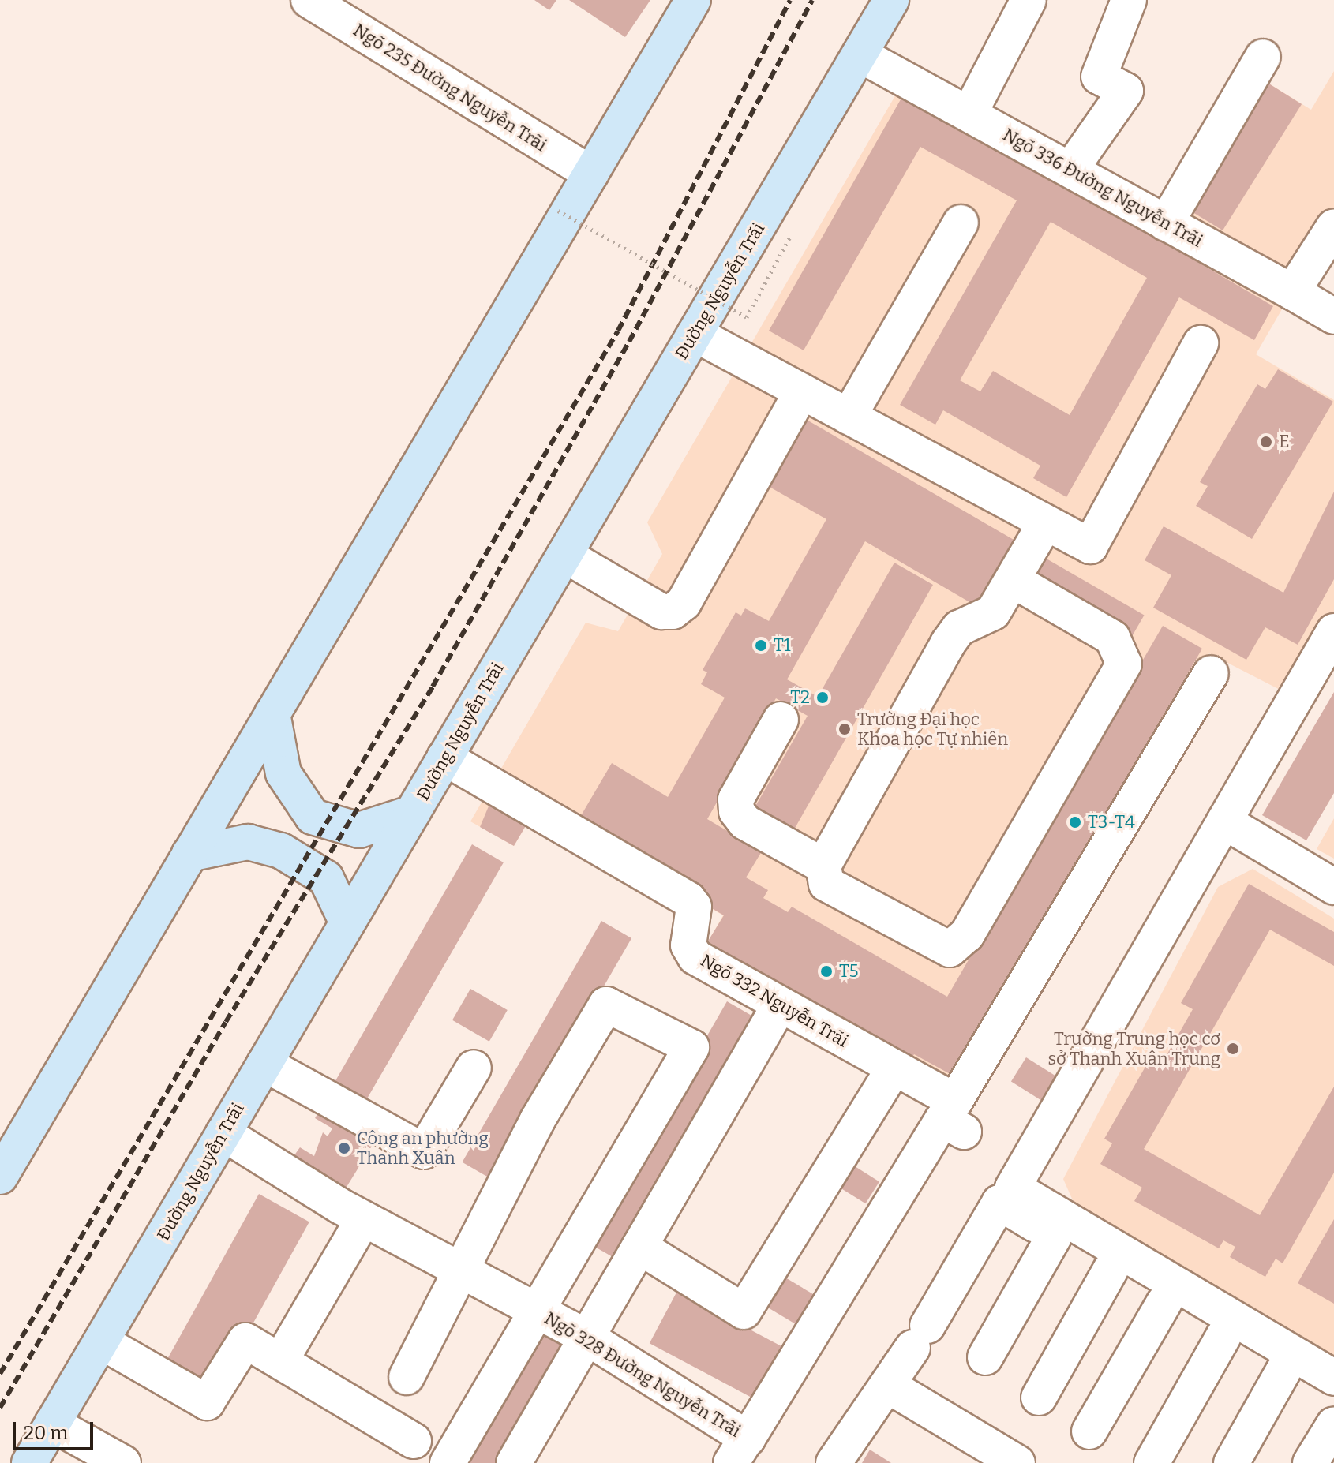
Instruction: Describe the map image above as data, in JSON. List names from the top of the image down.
{
  "streets": {
    "main road": ["Đường Nguyễn Trãi"],
    "street": [
      "Ngõ 235 Đường Nguyễn Trãi",
      "Ngõ 336 Đường Nguyễn Trãi",
      "Ngõ 332 Nguyễn Trãi",
      "Ngõ 328 Đường Nguyễn Trãi"
    ]
  },
  "crossings": [
    ["Ngõ 336 Đường Nguyễn Trãi", "Đường Nguyễn Trãi"],
    ["Đường Nguyễn Trãi", "Ngõ 332 Nguyễn Trãi"],
    ["Đường Nguyễn Trãi", "Ngõ 328 Đường Nguyễn Trãi"],
    ["Ngõ 332 Nguyễn Trãi", "Ngõ 328 Đường Nguyễn Trãi"]
  ],
  "places": [
    "E",
    "T1",
    "T2",
    "Trường Đại học Khoa học Tự nhiên",
    "T3-T4",
    "T5",
    "Trường Trung học cơ sở Thanh Xuân Trung",
    "Công an phường Thanh Xuân"
  ],
  "scale_bar": "20 m"
}
